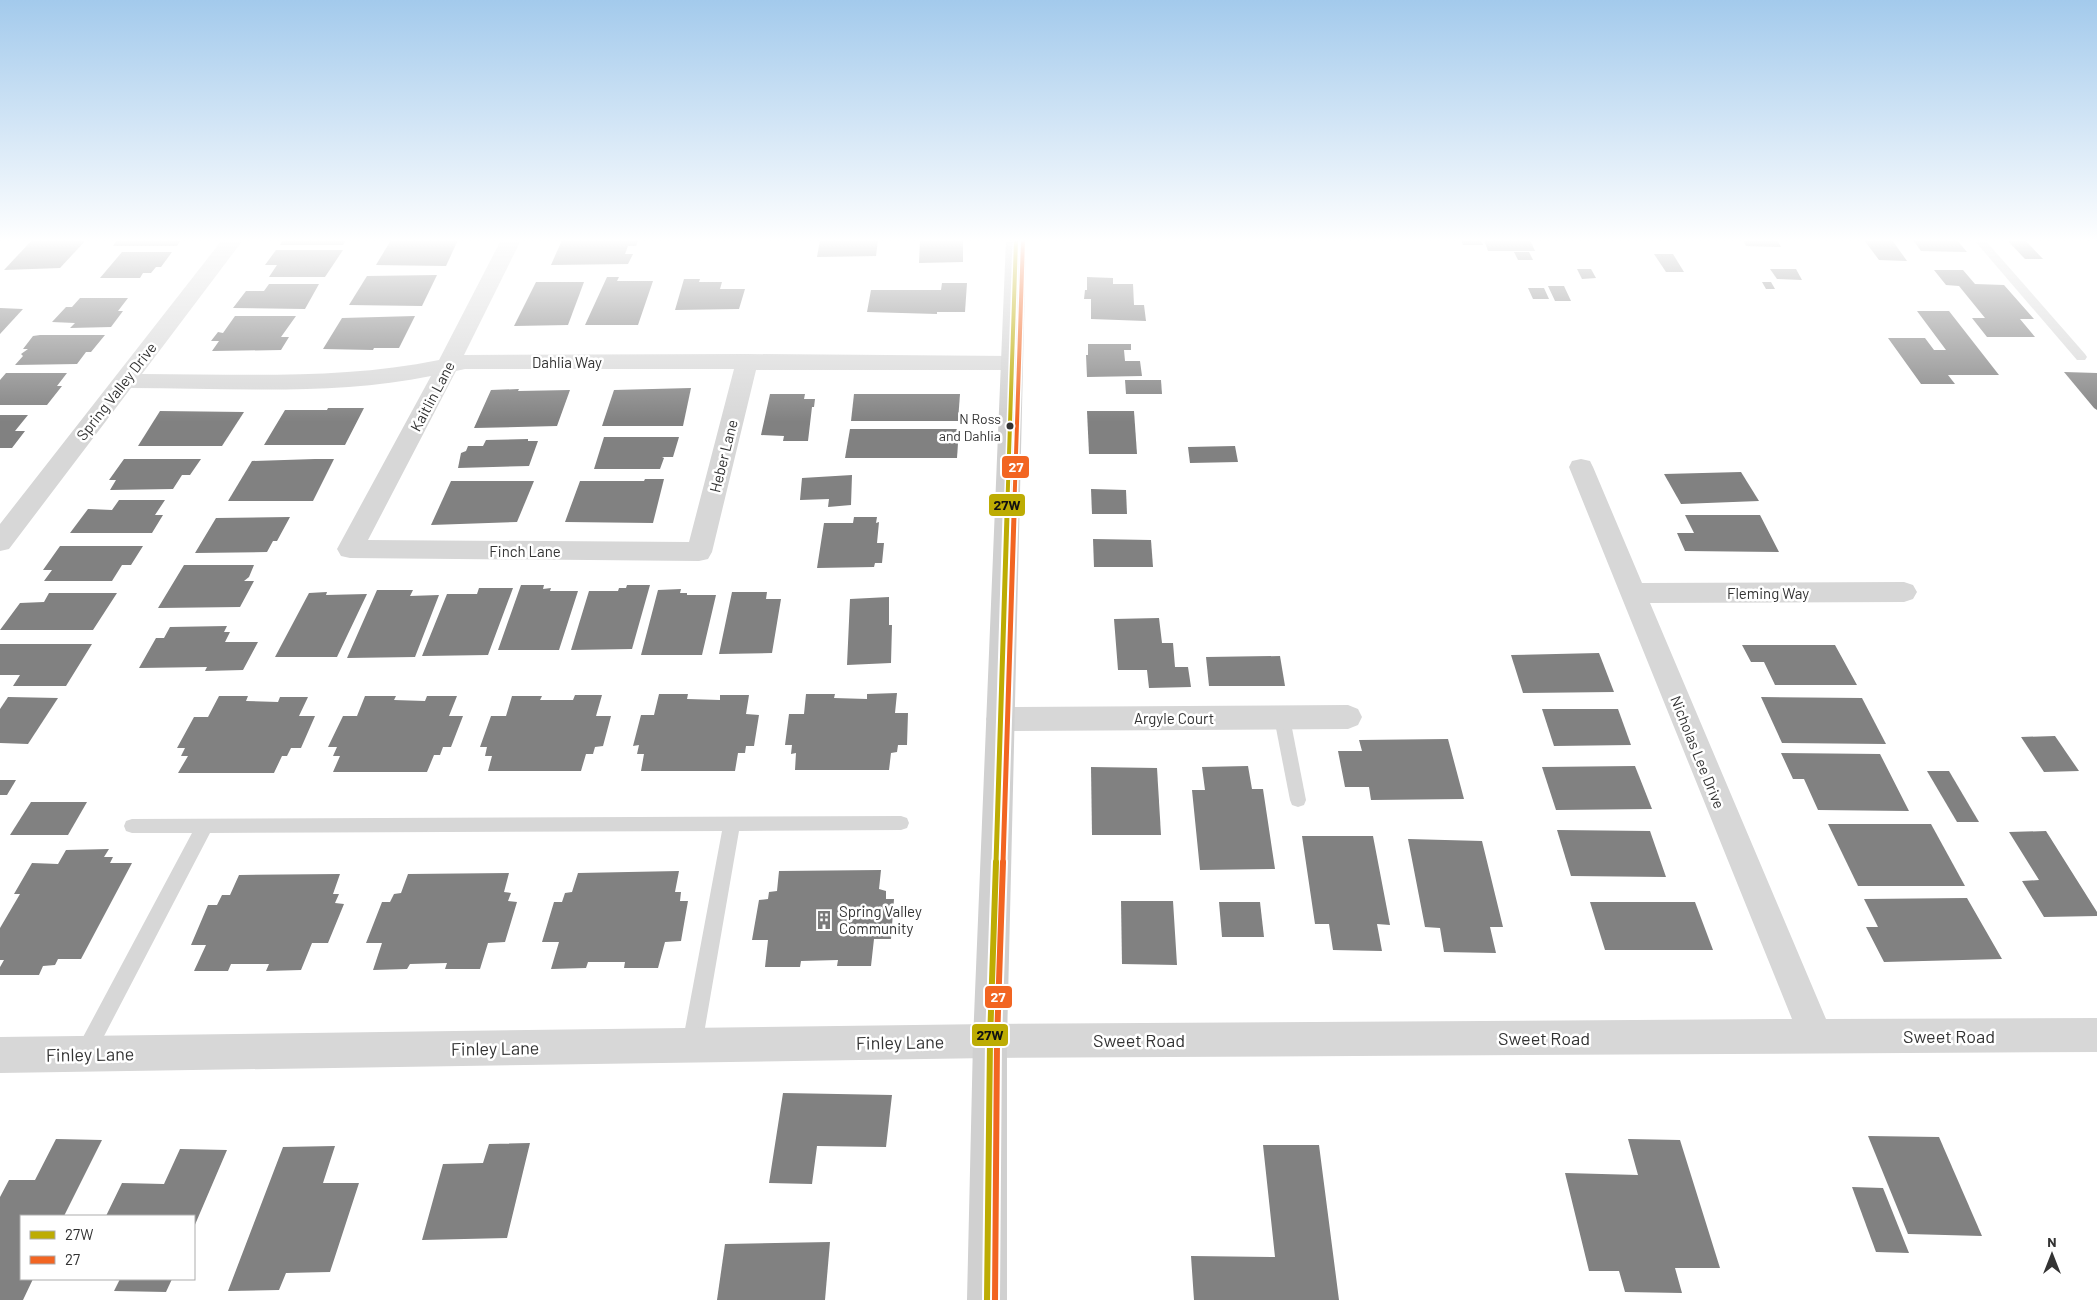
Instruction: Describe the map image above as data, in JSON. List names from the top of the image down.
{
  "streets": {
    "street": [
      "Dahlia Way",
      "Spring Valley Drive",
      "Kaitlin Lane",
      "Heber Lane",
      "Finch Lane",
      "Fleming Way",
      "Argyle Court",
      "Nicholas Lee Drive",
      "Sweet Road",
      "Finley Lane"
    ]
  },
  "crossings": [
    ["Dahlia Way", "Spring Valley Drive"],
    ["Dahlia Way", "Kaitlin Lane"],
    ["Dahlia Way", "Heber Lane"],
    ["Kaitlin Lane", "Finch Lane"],
    ["Heber Lane", "Finch Lane"],
    ["Fleming Way", "Nicholas Lee Drive"],
    ["Nicholas Lee Drive", "Sweet Road"],
    ["Sweet Road", "Finley Lane"]
  ],
  "places": {
    "other": ["N Ross and Dahlia"],
    "building": ["Spring Valley Community"]
  },
  "lines": ["transit line 27W", "transit line 27"],
  "legend": ["27W", "27"],
  "north": "top"
}
